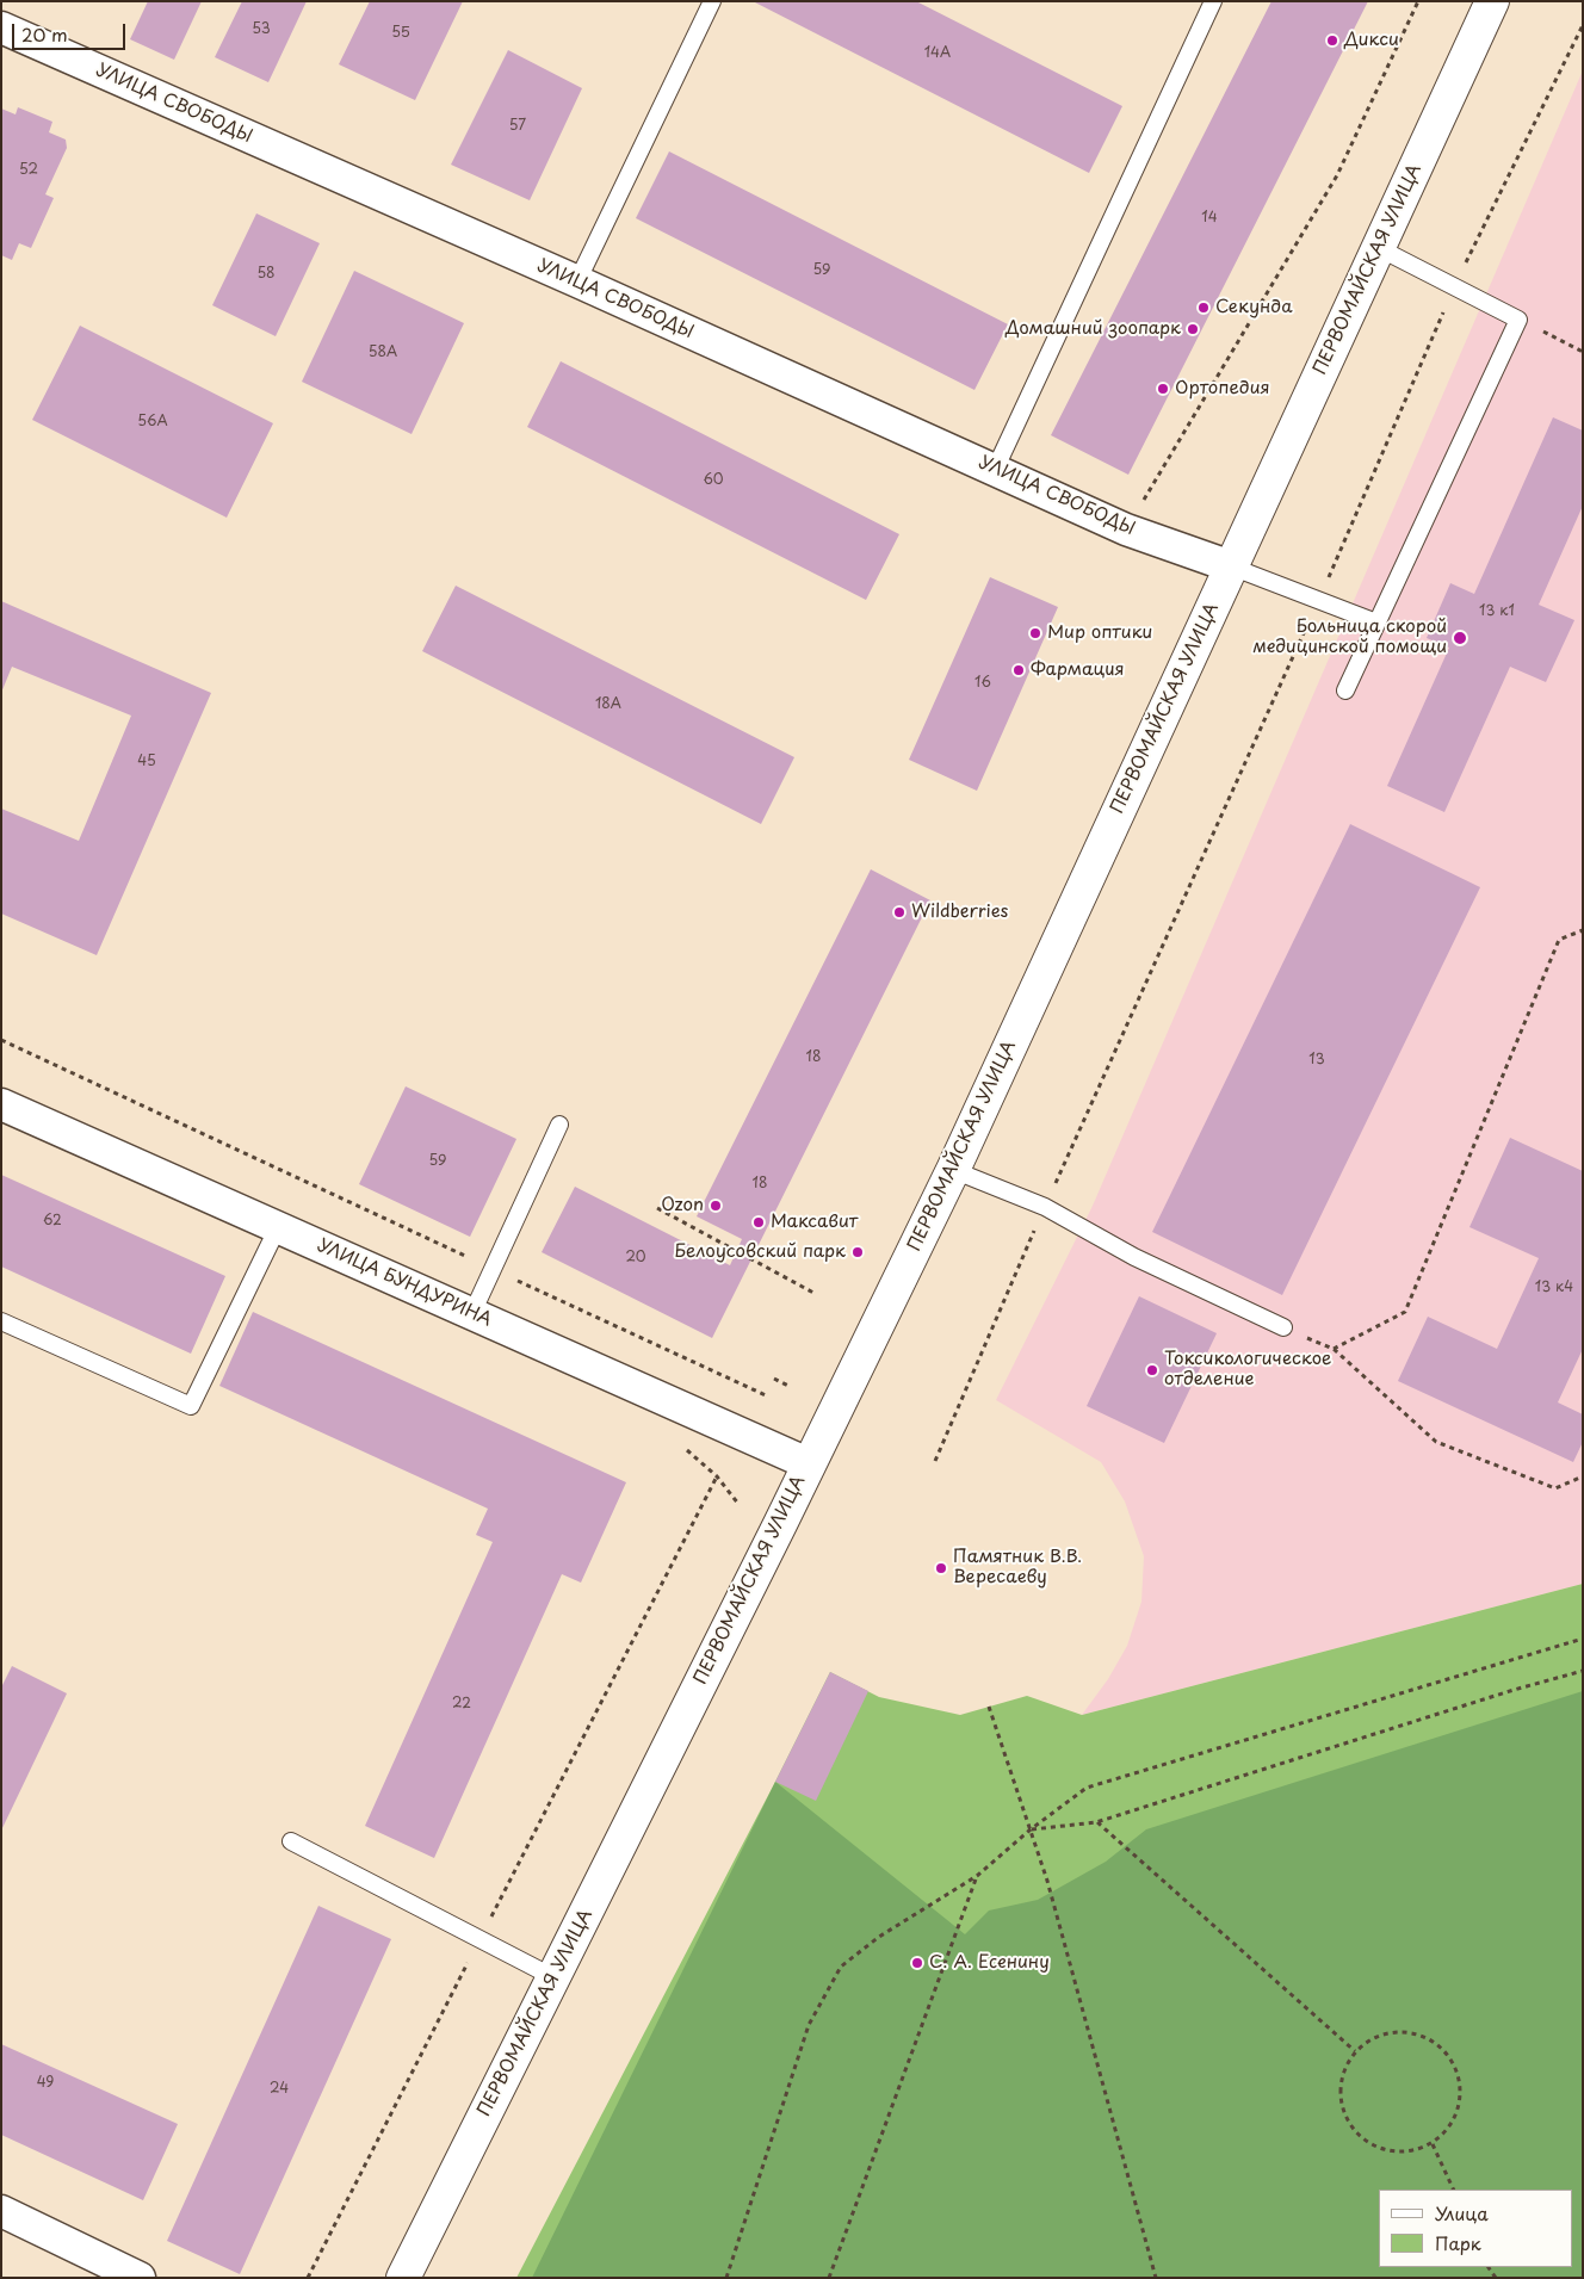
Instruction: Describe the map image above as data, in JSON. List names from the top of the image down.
{
  "streets": {
    "main road": ["ПЕРВОМАЙСКАЯ УЛИЦА"],
    "street": ["УЛИЦА СВОБОДЫ", "УЛИЦА БУНДУРИНА"]
  },
  "crossings": [
    ["УЛИЦА СВОБОДЫ", "ПЕРВОМАЙСКАЯ УЛИЦА"],
    ["ПЕРВОМАЙСКАЯ УЛИЦА", "УЛИЦА БУНДУРИНА"]
  ],
  "places": [
    "Дикси",
    "Секунда",
    "Домашний зоопарк",
    "Ортопедия",
    "Мир оптики",
    "Больница скорой медицинской помощи",
    "Фармация",
    "Wildberries",
    "Ozon",
    "Максавит",
    "Белоусовский парк",
    "Токсикологическое отделение",
    "Памятник В.В. Вересаеву",
    "С. А. Есенину"
  ],
  "house_numbers": [
    "53",
    "55",
    "14А",
    "57",
    "52",
    "14",
    "59",
    "58",
    "58А",
    "56А",
    "60",
    "13 к1",
    "16",
    "18А",
    "45",
    "18",
    "13",
    "59",
    "18",
    "62",
    "20",
    "13 к4",
    "22",
    "49",
    "24"
  ],
  "legend": ["Улица", "Парк"],
  "scale_bar": "20 m"
}
